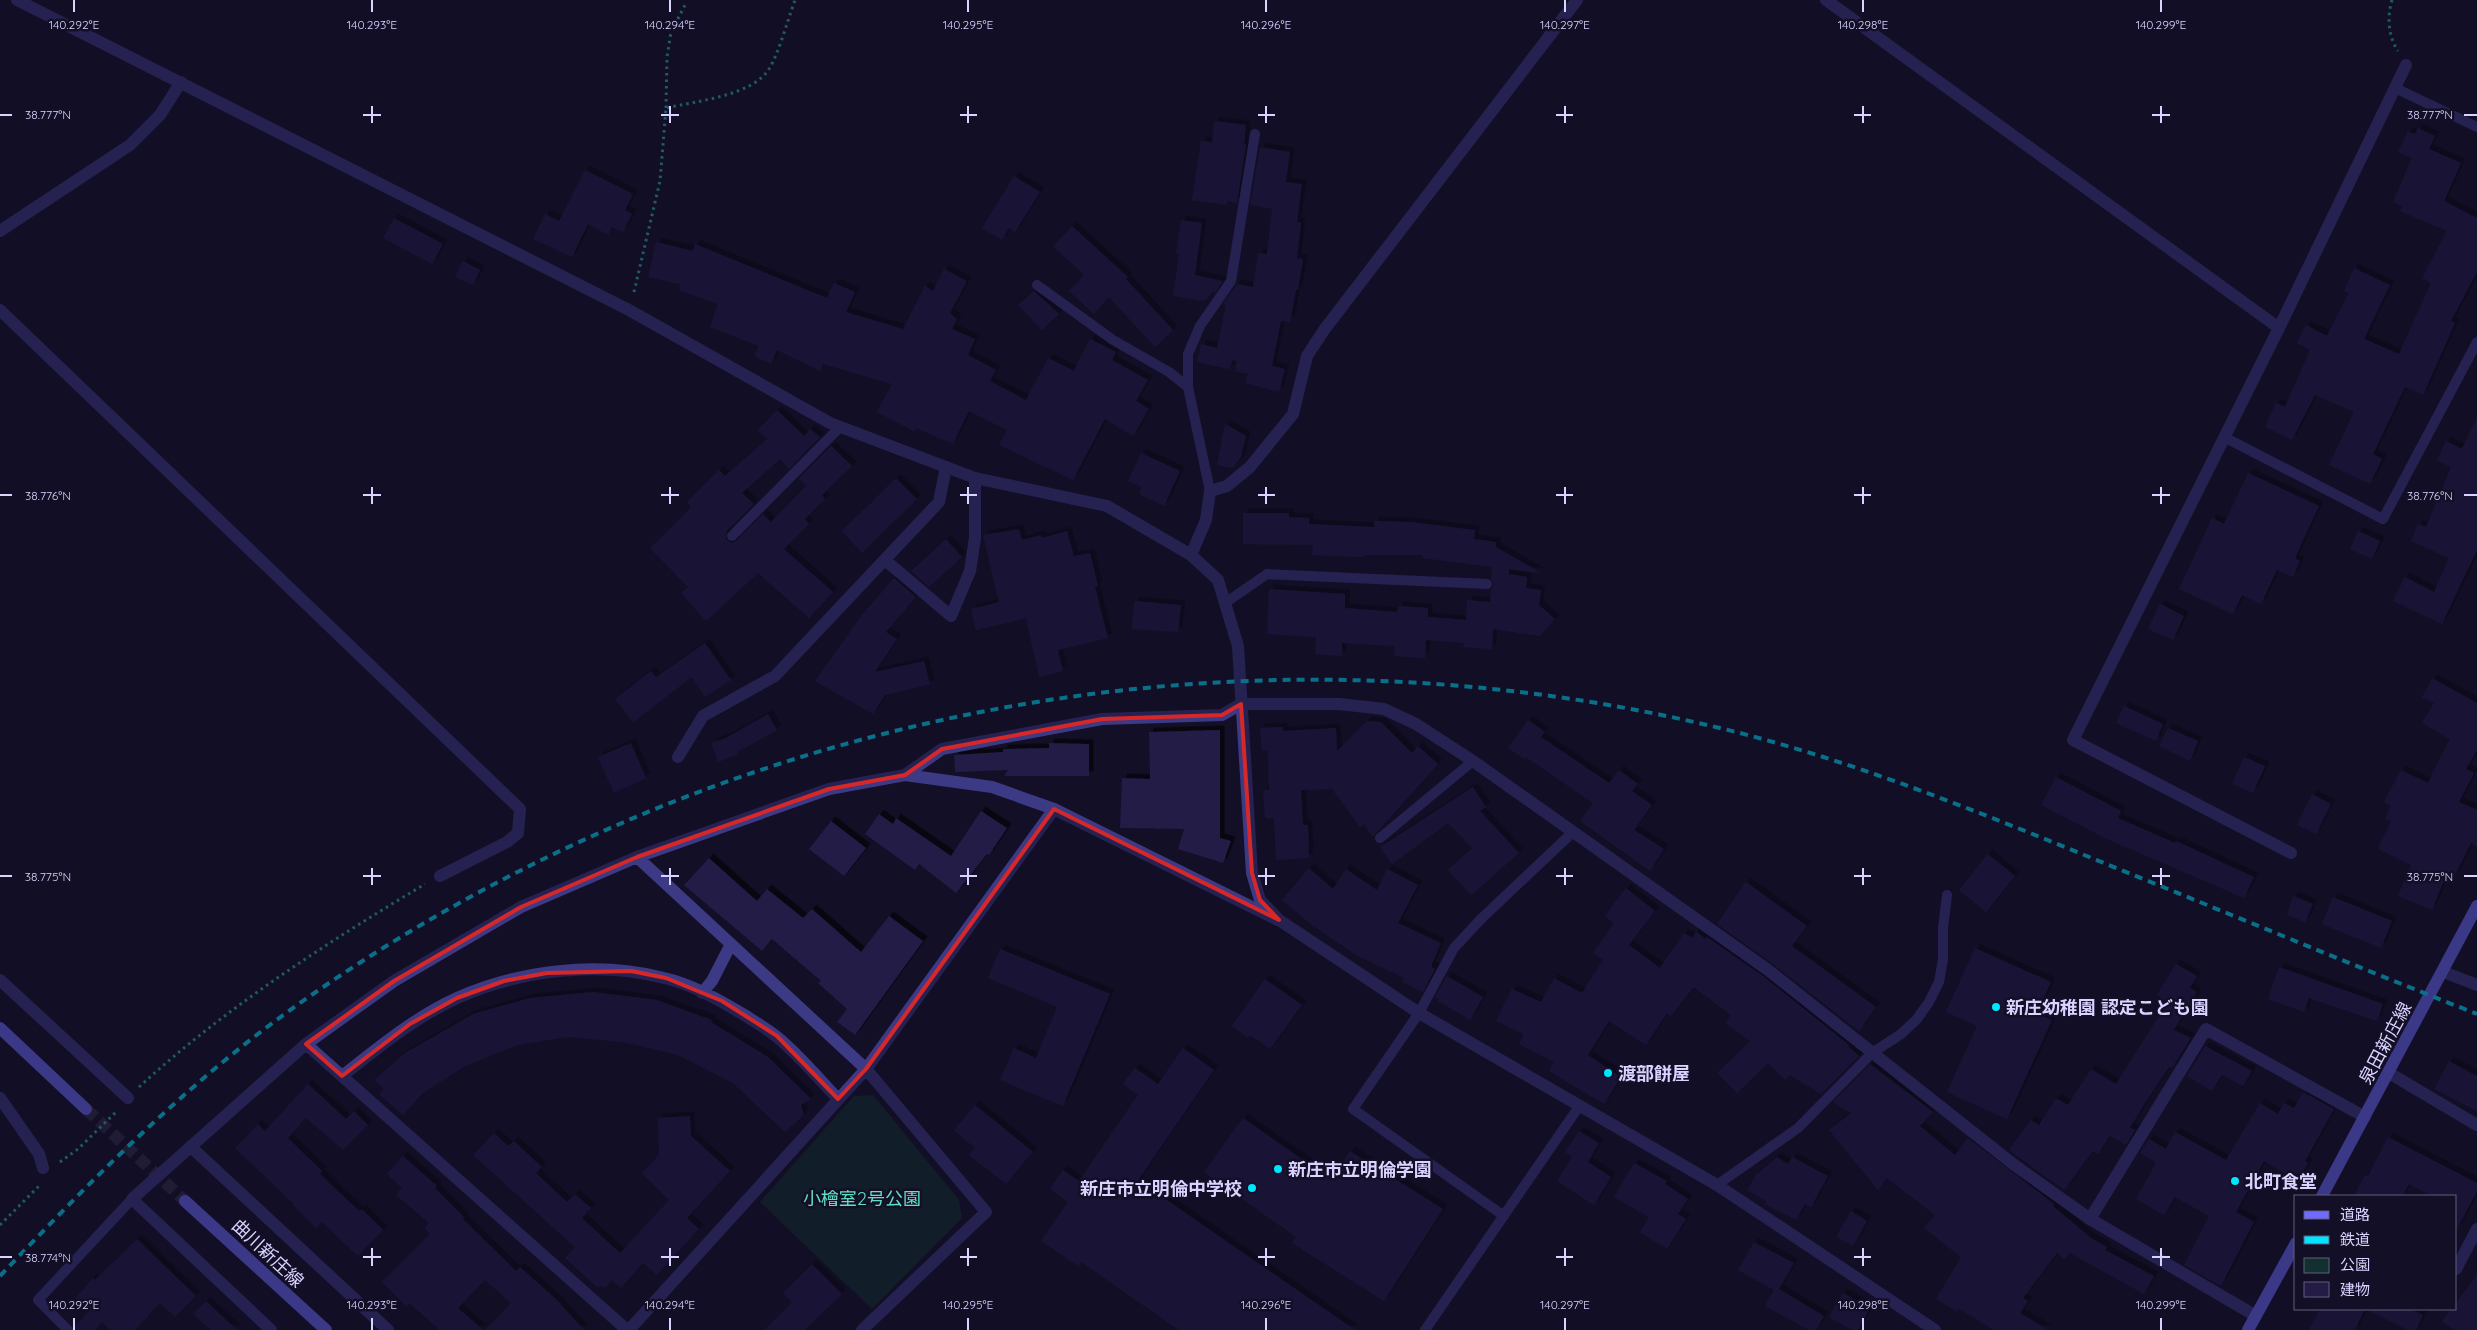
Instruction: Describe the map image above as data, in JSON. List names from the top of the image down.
{
  "streets": {
    "main road": ["泉田新庄線", "曲川新庄線"]
  },
  "parks": ["小檜室2号公園"],
  "places": [
    "新庄幼稚園 認定こども園",
    "渡部餅屋",
    "新庄市立明倫学園",
    "北町食堂",
    "新庄市立明倫中学校"
  ],
  "legend": [
    "道路",
    "鉄道",
    "公園",
    "建物"
  ],
  "coordinates": [
    "140.292°E",
    "140.293°E",
    "140.294°E",
    "140.295°E",
    "140.296°E",
    "140.297°E",
    "140.298°E",
    "140.299°E",
    "38.777°N",
    "38.776°N",
    "38.775°N",
    "38.774°N"
  ]
}
